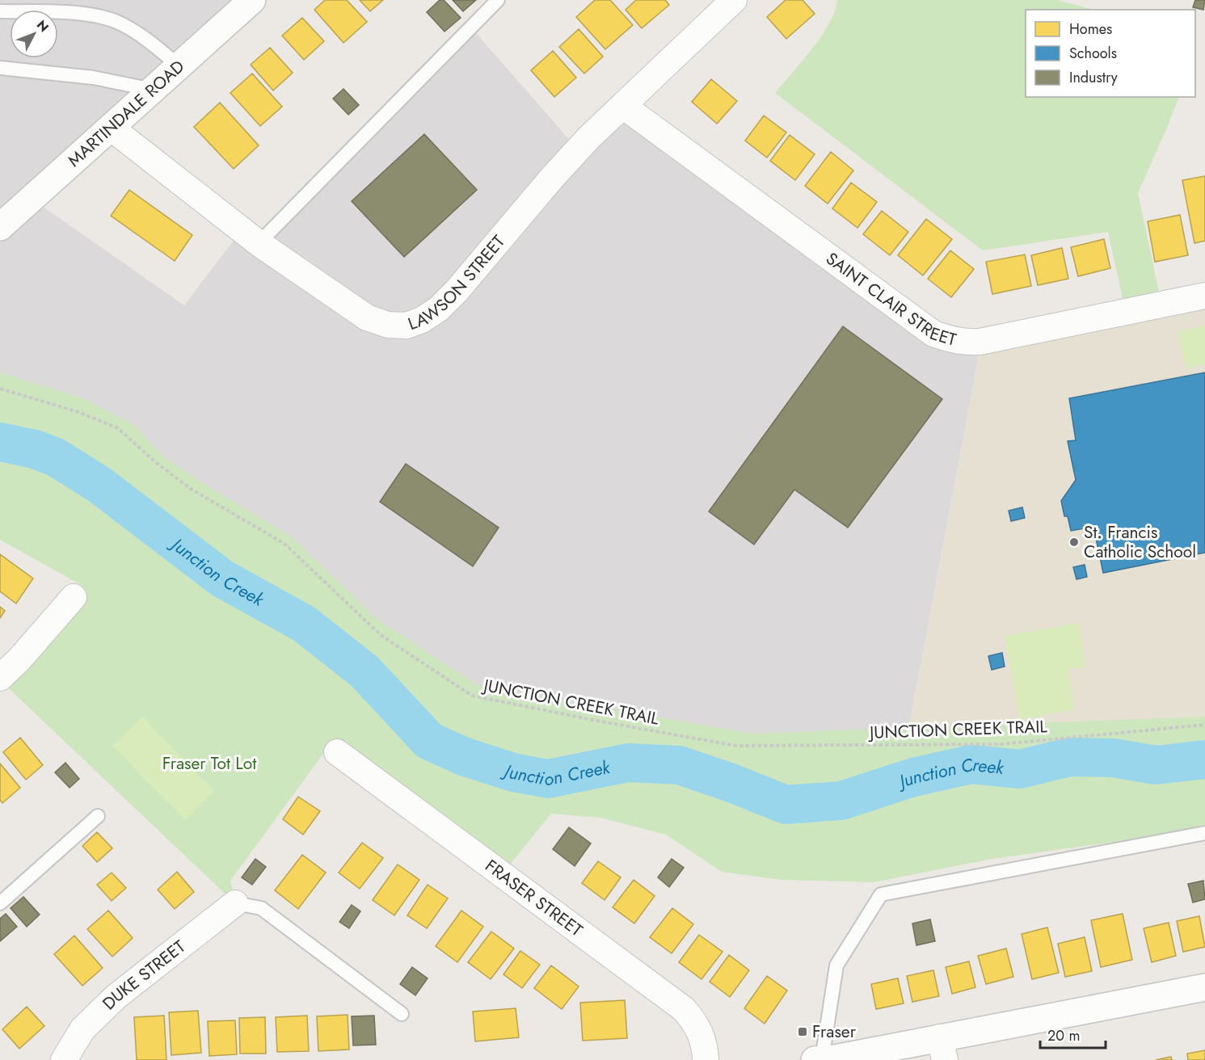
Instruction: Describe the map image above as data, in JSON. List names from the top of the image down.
{
  "streets": {
    "street": [
      "MARTINDALE ROAD",
      "LAWSON STREET",
      "SAINT CLAIR STREET",
      "FRASER STREET",
      "DUKE STREET"
    ],
    "path": ["JUNCTION CREEK TRAIL"]
  },
  "crossings": [
    ["MARTINDALE ROAD", "LAWSON STREET"],
    ["LAWSON STREET", "SAINT CLAIR STREET"]
  ],
  "water": ["Junction Creek"],
  "parks": ["Fraser Tot Lot"],
  "places": {
    "other": ["St. Francis Catholic School"],
    "transit": ["Fraser"]
  },
  "legend": ["Homes", "Schools", "Industry"],
  "scale_bar": "20 m",
  "north": "top right"
}
